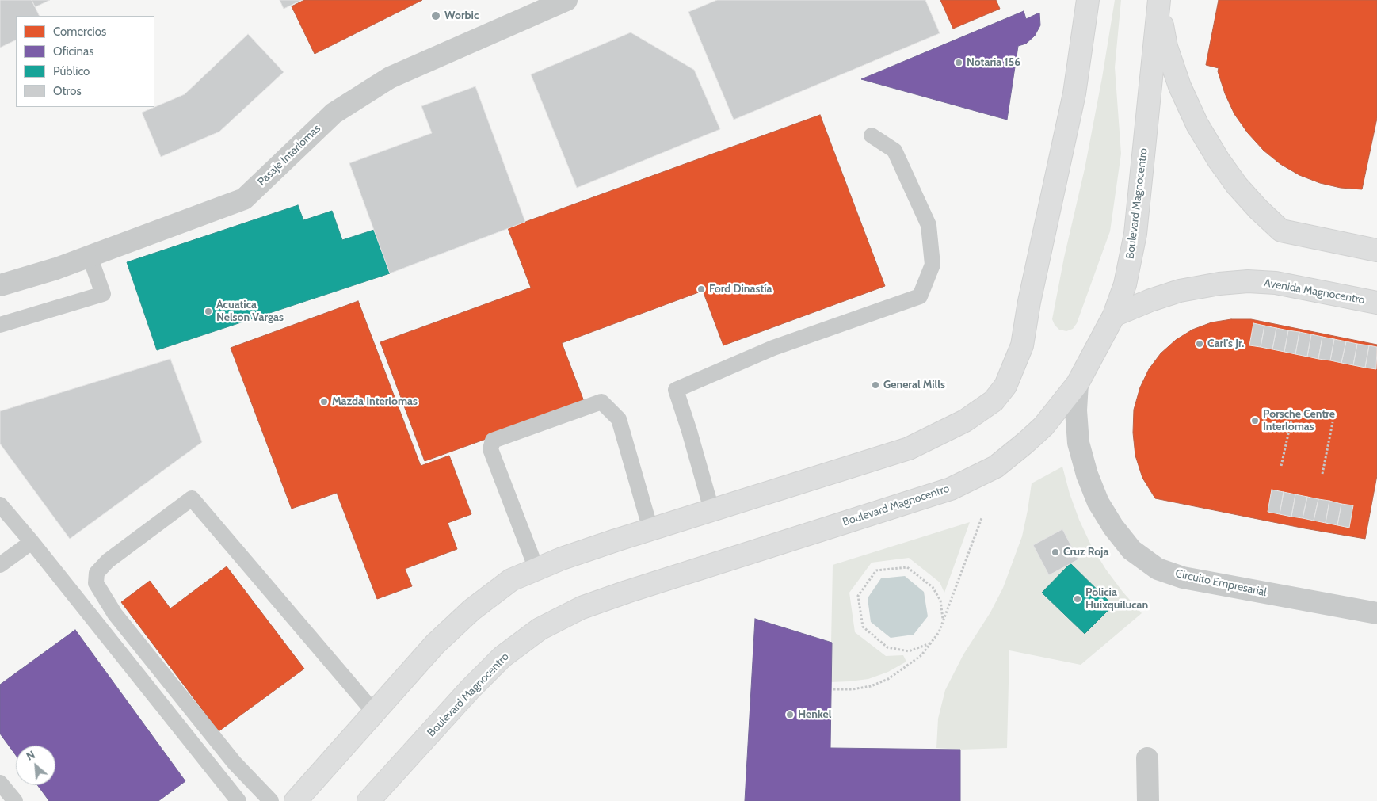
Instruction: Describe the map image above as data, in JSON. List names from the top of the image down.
{
  "streets": {
    "street": [
      "Pasaje Interlomas",
      "Boulevard Magnocentro",
      "Avenida Magnocentro",
      "Circuito Empresarial"
    ]
  },
  "crossings": [
    ["Boulevard Magnocentro", "Avenida Magnocentro"],
    ["Boulevard Magnocentro", "Circuito Empresarial"]
  ],
  "places": [
    "Worbic",
    "Notaria 156",
    "Ford Dinastía",
    "Acuatica Nelson Vargas",
    "Carl's Jr.",
    "General Mills",
    "Mazda Interlomas",
    "Porsche Centre Interlomas",
    "Cruz Roja",
    "Policia Huixquilucan",
    "Henkel"
  ],
  "legend": [
    "Comercios",
    "Oficinas",
    "Público",
    "Otros"
  ],
  "north": "top left"
}
